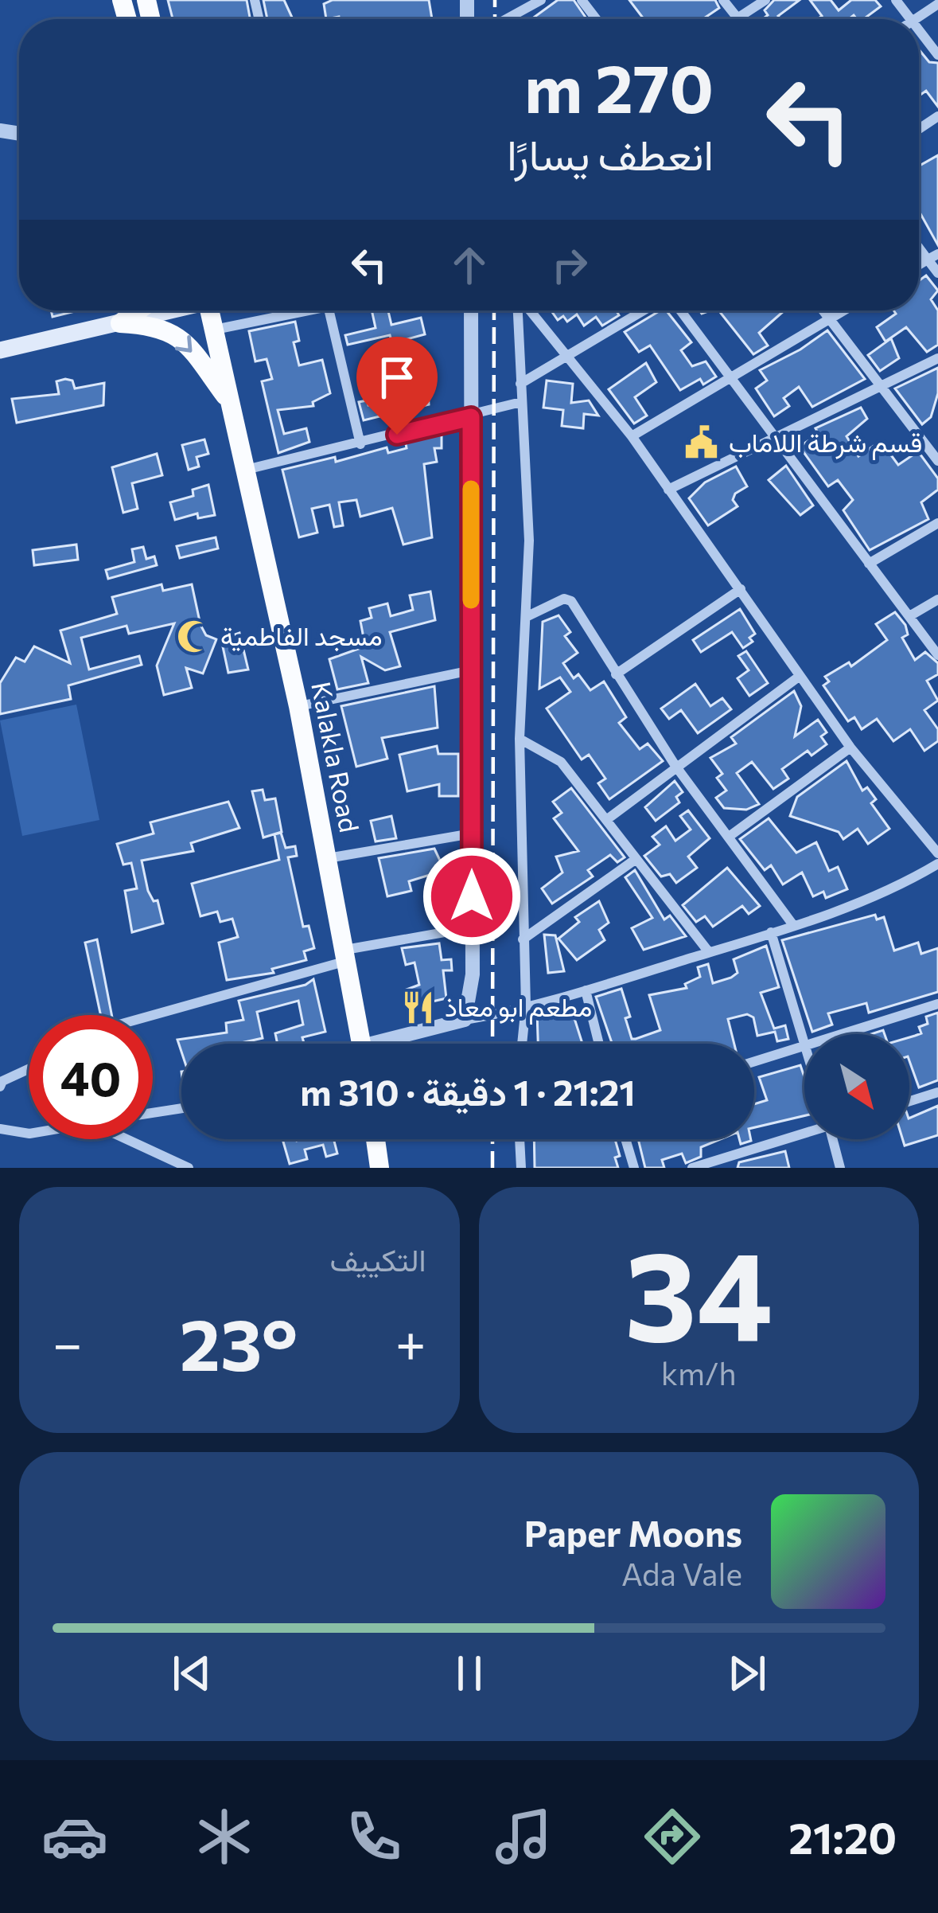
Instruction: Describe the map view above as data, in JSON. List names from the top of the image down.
{
  "streets": {
    "main road": ["Kalakla Road"]
  },
  "places": {
    "public building": ["قسم شرطة اللاماب"],
    "mosque": ["مسجد الفاطمية"],
    "restaurant": ["مطعم ابو معاذ"]
  },
  "north": "bottom right",
  "page": {
    "turn": ["270 m", "انعطف يسارًا"],
    "limit": "40",
    "trip": "21:21 · 1 دقيقة · 310 m",
    "tile": [
      ["34", "km/h"],
      "التكييف"
    ],
    "heat": ["−", "23°", "+"],
    "song": ["Paper Moons", "Ada Vale"],
    "tabs": "21:20"
  }
}
